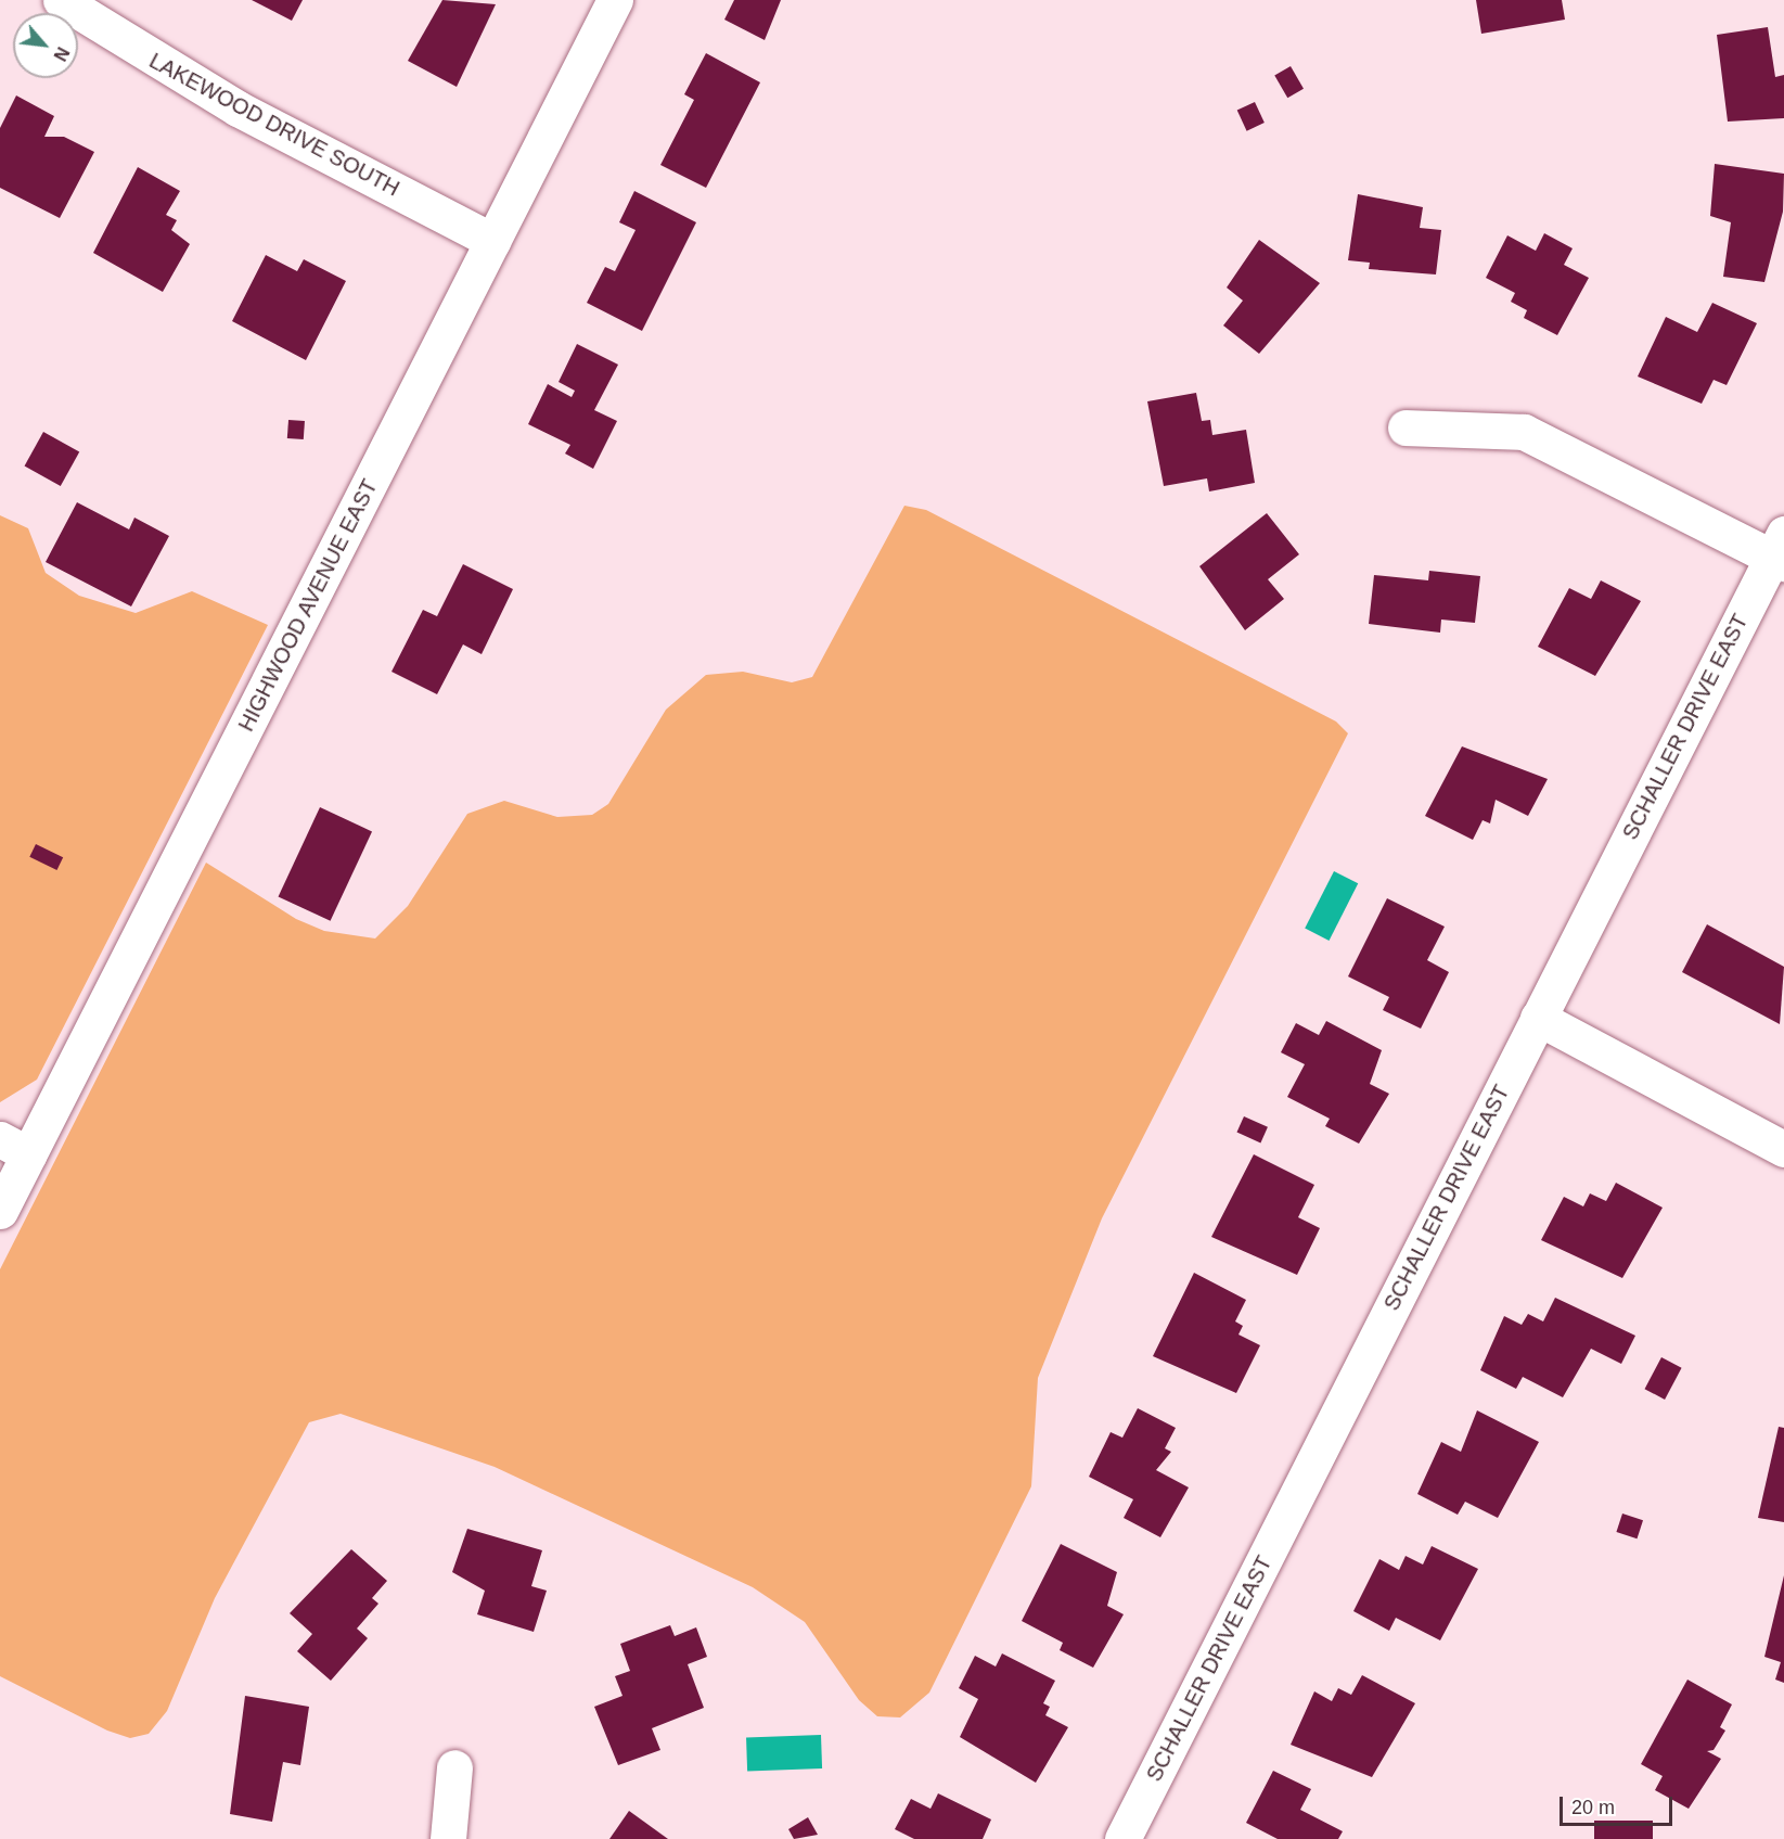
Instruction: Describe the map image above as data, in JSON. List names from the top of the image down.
{
  "streets": {
    "street": ["LAKEWOOD DRIVE SOUTH", "HIGHWOOD AVENUE EAST", "SCHALLER DRIVE EAST"]
  },
  "crossings": [
    ["LAKEWOOD DRIVE SOUTH", "HIGHWOOD AVENUE EAST"]
  ],
  "scale_bar": "20 m",
  "north": "bottom right"
}
